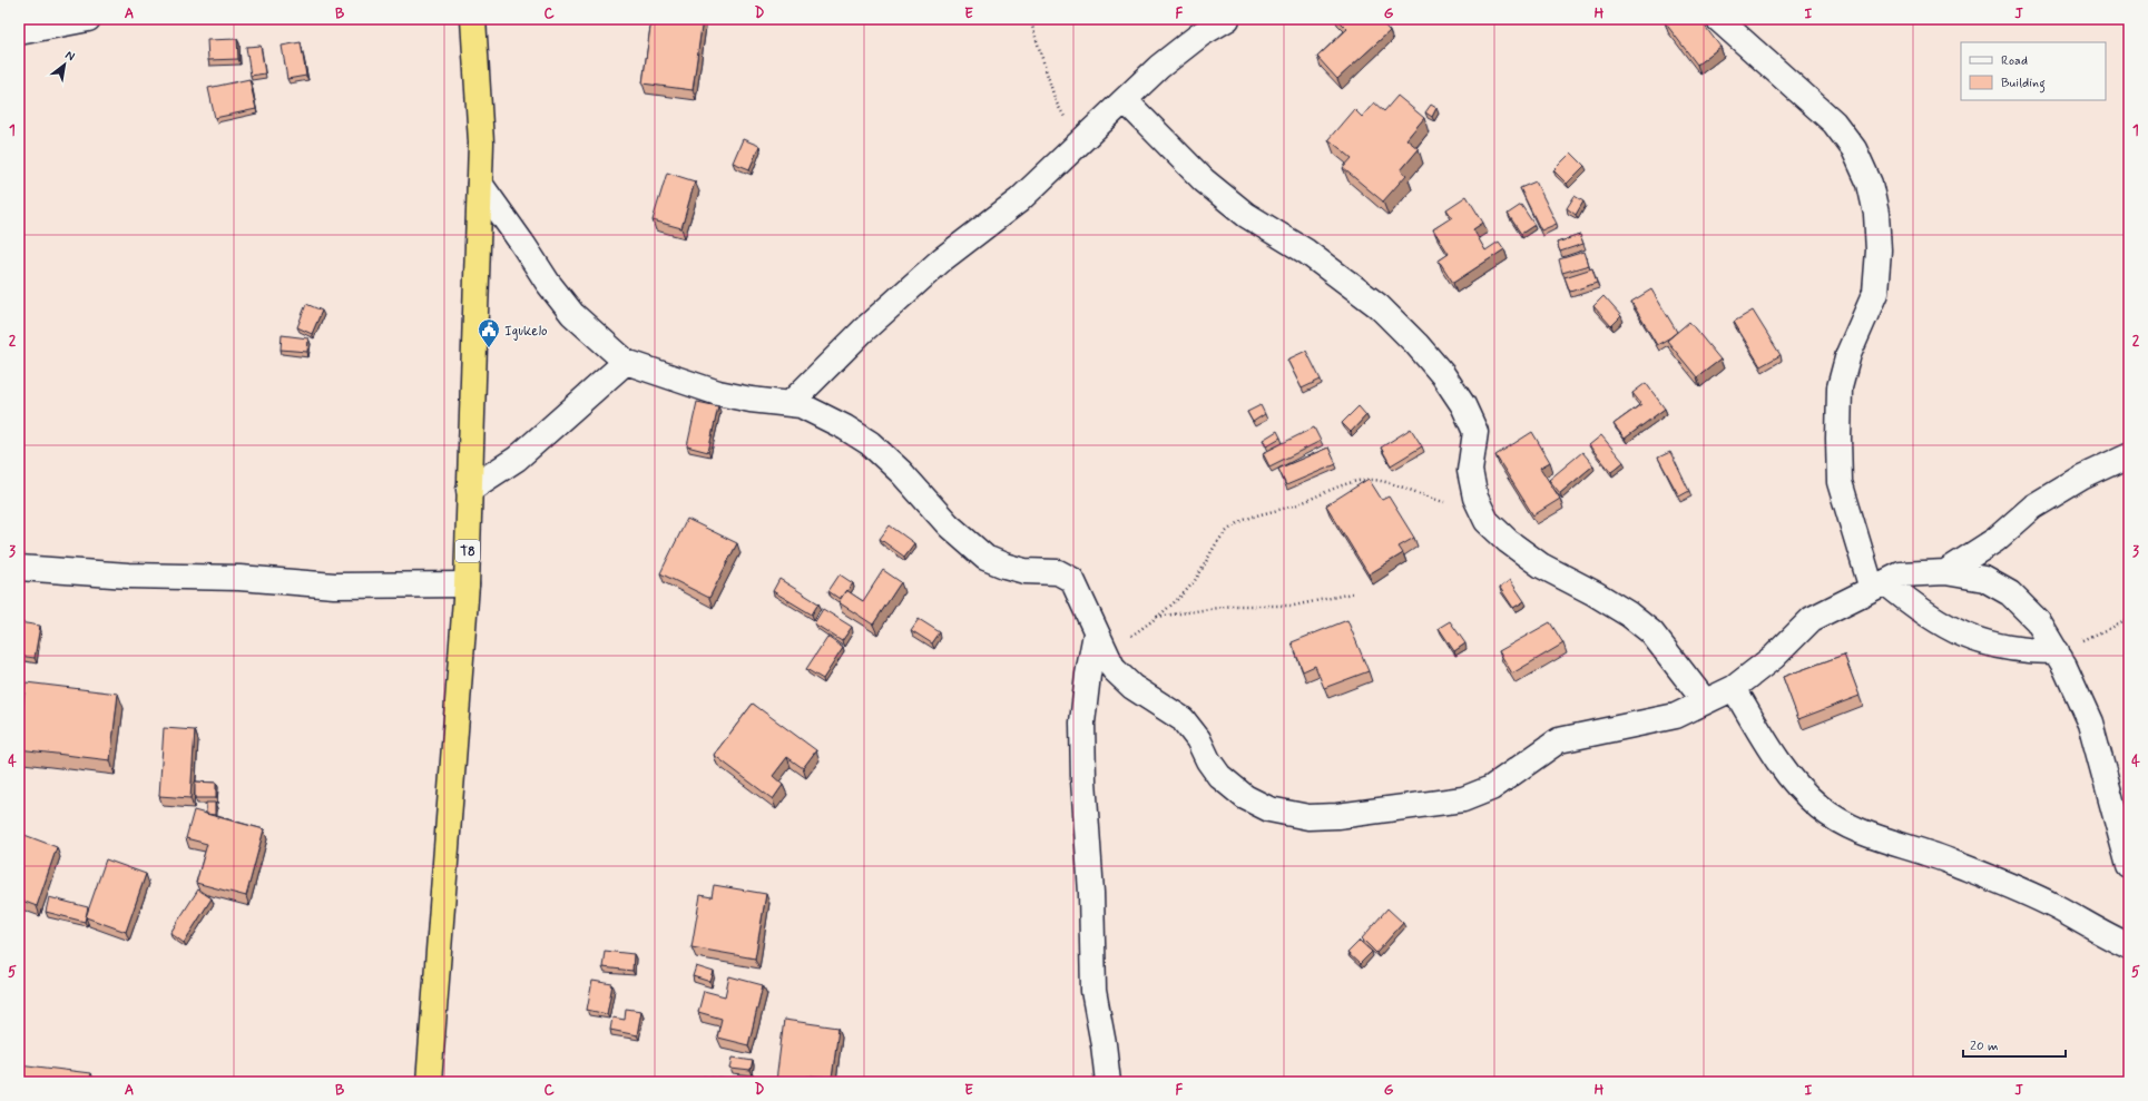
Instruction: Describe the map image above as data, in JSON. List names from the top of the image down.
{
  "streets": {
    "highway": ["T8"]
  },
  "places": {
    "public building": ["Igukelo"]
  },
  "legend": ["Road", "Building"],
  "scale_bar": "20 m",
  "north": "top right",
  "grid": {
    "columns": [
      "A",
      "B",
      "C",
      "D",
      "E",
      "F",
      "G",
      "H",
      "I",
      "J"
    ],
    "rows": [
      "1",
      "2",
      "3",
      "4",
      "5"
    ]
  }
}
